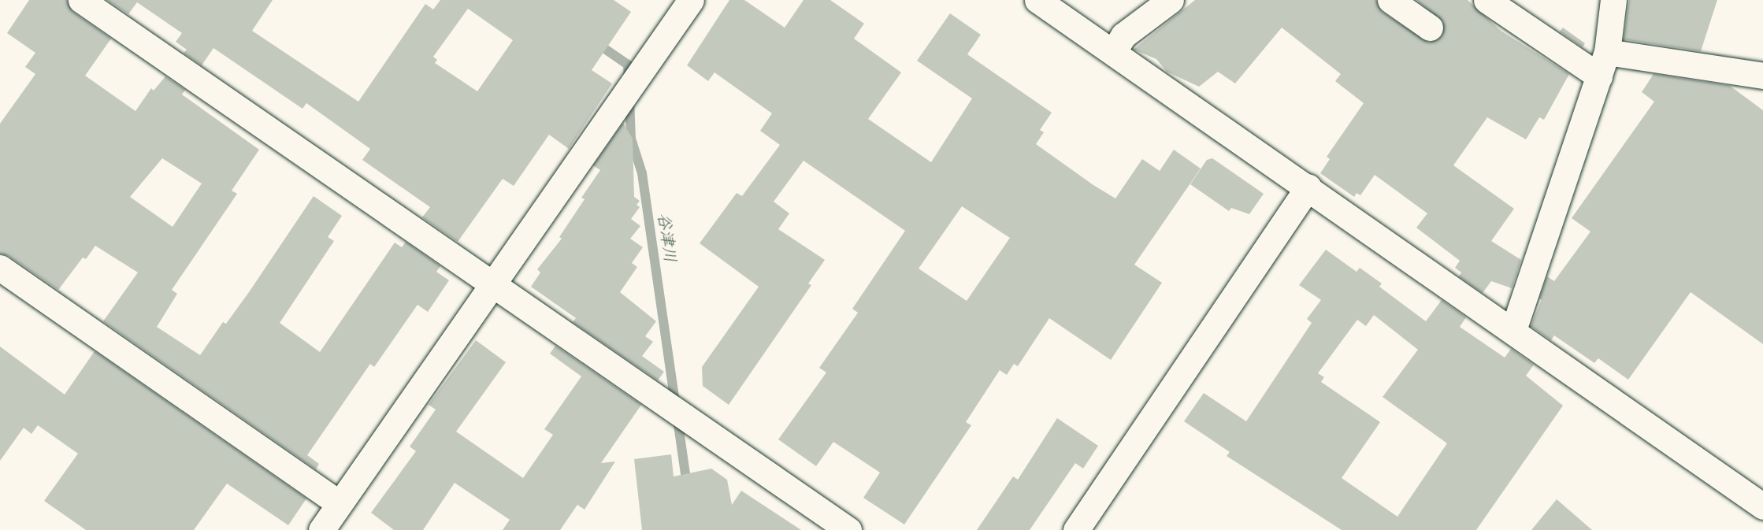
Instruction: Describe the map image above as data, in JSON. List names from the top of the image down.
{
  "water": ["谷津川"]
}
